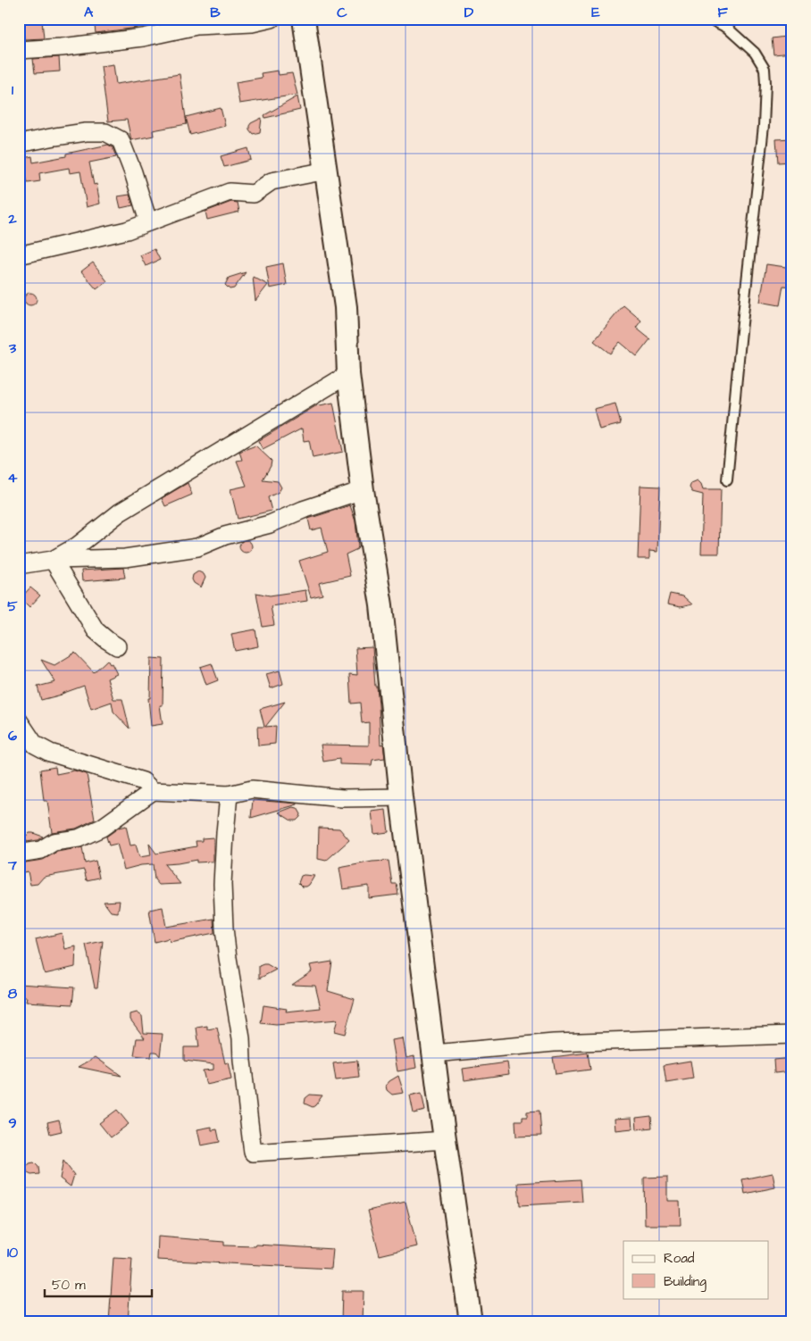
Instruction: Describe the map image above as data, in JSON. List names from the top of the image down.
{
  "legend": ["Road", "Building"],
  "scale_bar": "50 m",
  "grid": {
    "columns": [
      "A",
      "B",
      "C",
      "D",
      "E",
      "F"
    ],
    "rows": [
      "1",
      "2",
      "3",
      "4",
      "5",
      "6",
      "7",
      "8",
      "9",
      "10"
    ]
  }
}
